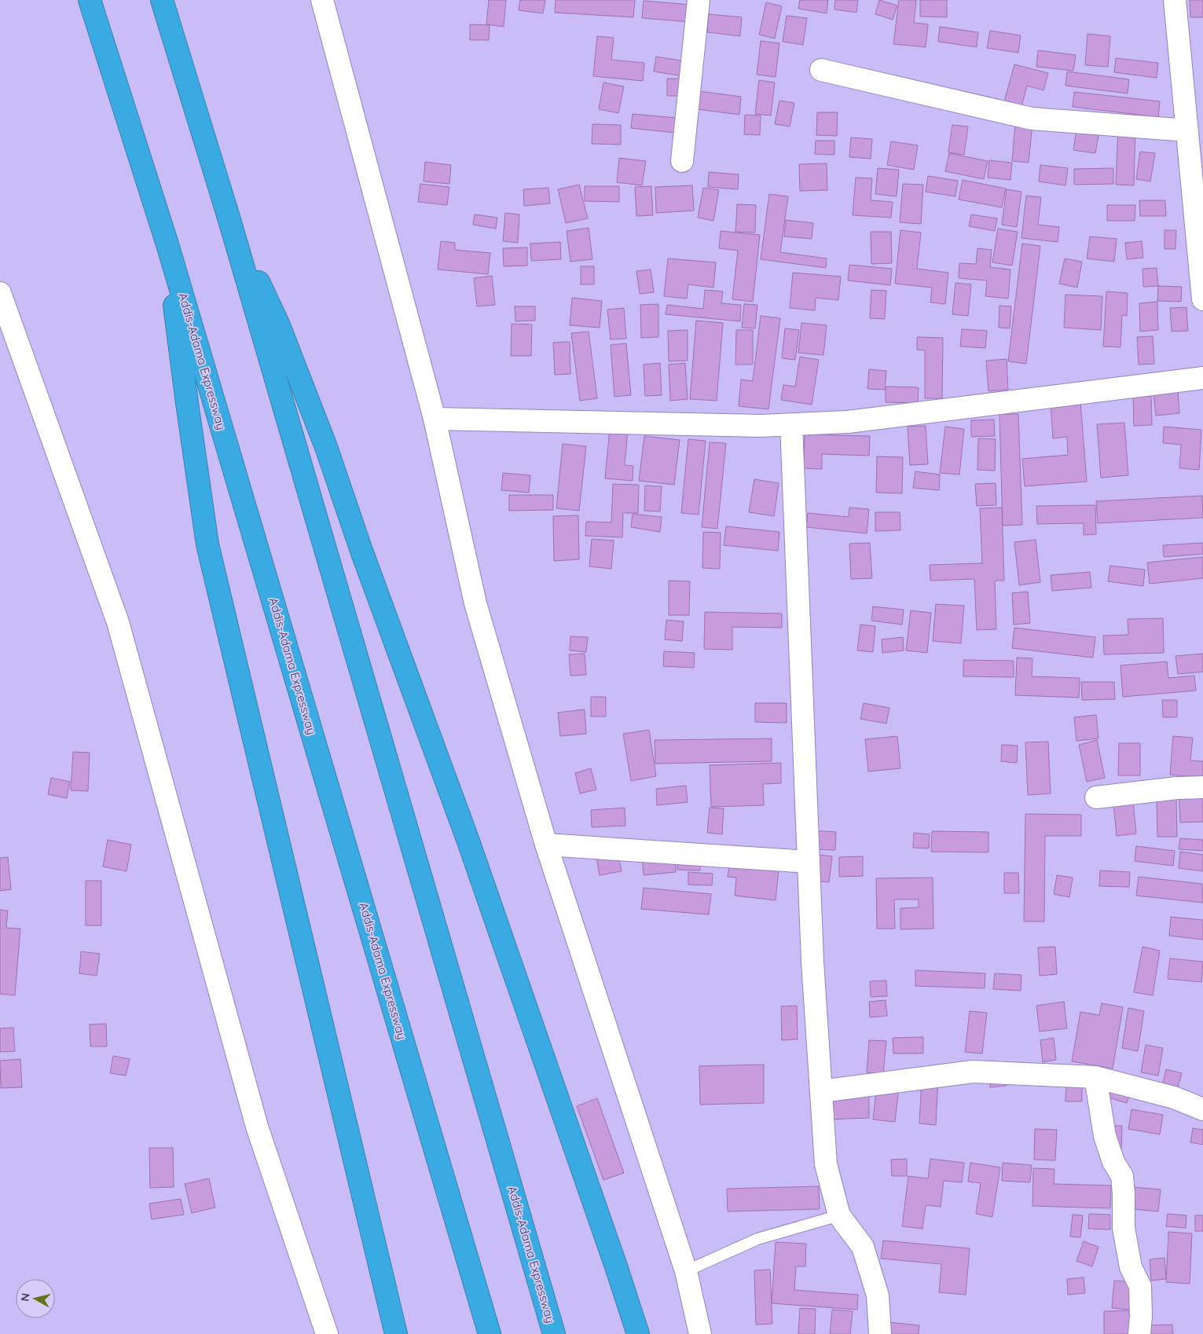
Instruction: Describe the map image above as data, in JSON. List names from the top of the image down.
{
  "streets": {
    "highway": ["Addis-Adama Expressway"]
  },
  "north": "left"
}
